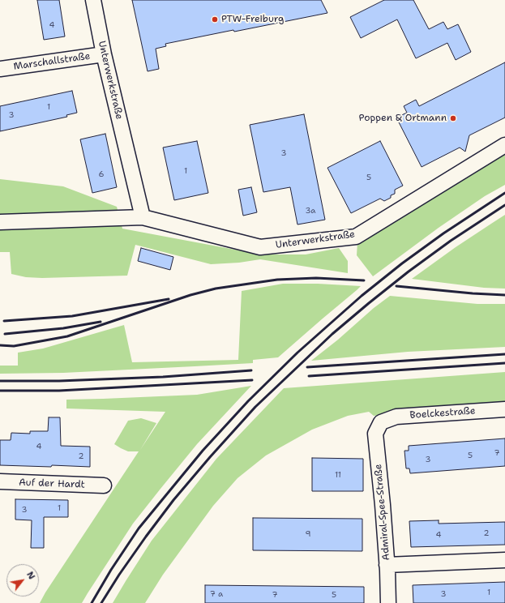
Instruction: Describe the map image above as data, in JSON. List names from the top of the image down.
{
  "streets": {
    "street": [
      "Marschallstraße",
      "Unterwerkstraße",
      "Boelckestraße",
      "Auf der Hardt",
      "Admiral-Spee-Straße"
    ]
  },
  "crossings": [
    ["Marschallstraße", "Unterwerkstraße"],
    ["Boelckestraße", "Admiral-Spee-Straße"]
  ],
  "places": ["PTW-Freiburg", "Poppen & Ortmann"],
  "house_numbers": [
    "4",
    "1",
    "3",
    "3",
    "1",
    "6",
    "5",
    "3a",
    "4",
    "7",
    "5",
    "2",
    "3",
    "11",
    "1",
    "3",
    "2",
    "9",
    "4",
    "1",
    "7 a",
    "3",
    "7",
    "5"
  ],
  "north": "top right"
}
